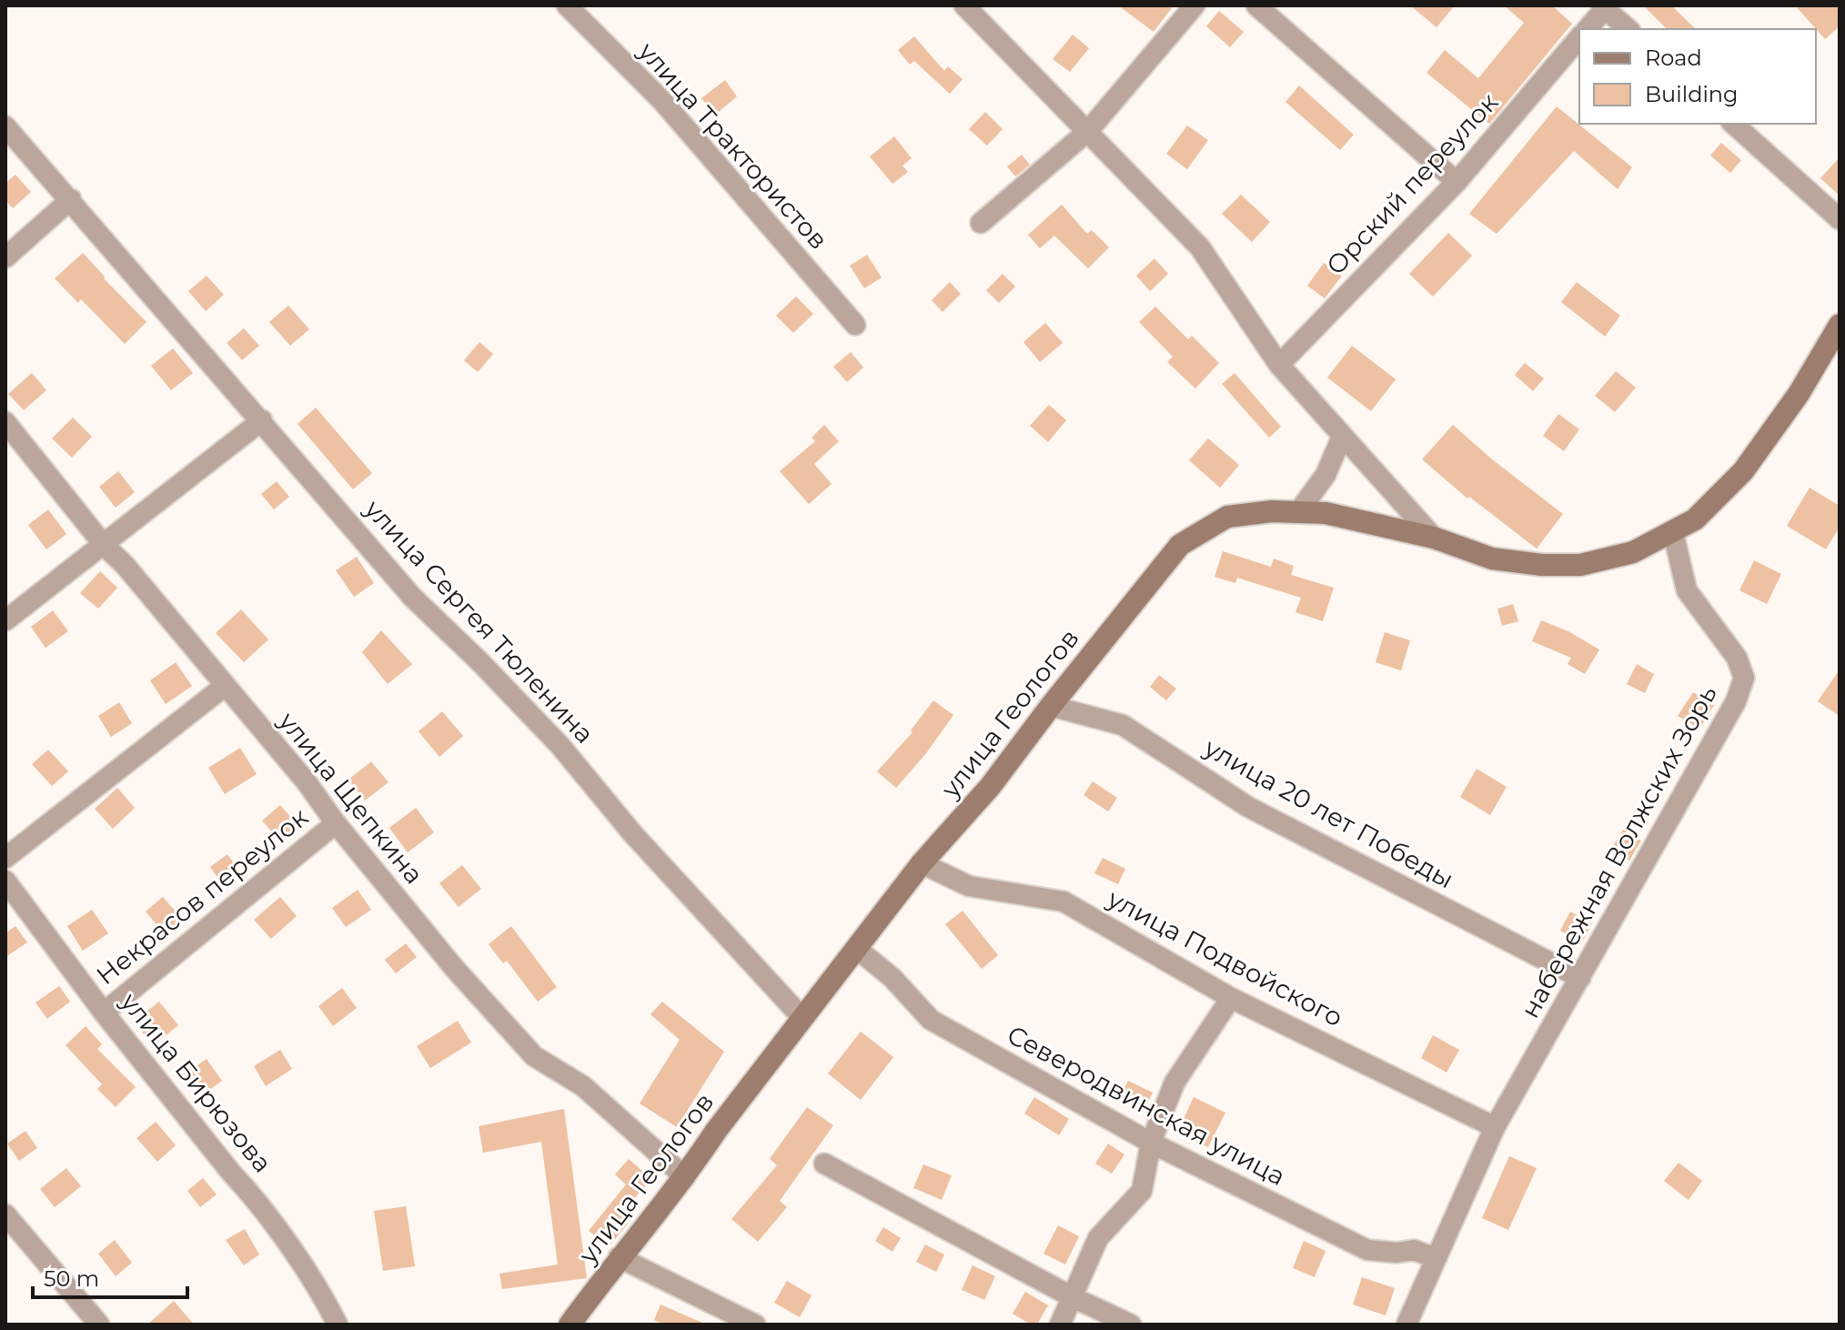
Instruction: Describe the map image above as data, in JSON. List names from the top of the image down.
{
  "streets": {
    "street": [
      "улица Трактористов",
      "Орский переулок",
      "улица Сергея Тюленина",
      "улица Геологов",
      "улица Щепкина",
      "улица 20 лет Победы",
      "набережная Волжских Зорь",
      "Некрасов переулок",
      "улица Подвойского",
      "улица Бирюзова",
      "Северодвинская улица"
    ]
  },
  "crossings": [
    ["улица Сергея Тюленина", "улица Геологов"],
    ["улица Геологов", "улица Щепкина"],
    ["улица Геологов", "улица 20 лет Победы"],
    ["улица Геологов", "набережная Волжских Зорь"],
    ["улица Геологов", "улица Подвойского"],
    ["улица Геологов", "Северодвинская улица"],
    ["улица Щепкина", "Некрасов переулок"],
    ["улица 20 лет Победы", "набережная Волжских Зорь"],
    ["набережная Волжских Зорь", "улица Подвойского"],
    ["набережная Волжских Зорь", "Северодвинская улица"],
    ["Некрасов переулок", "улица Бирюзова"]
  ],
  "legend": ["Road", "Building"],
  "scale_bar": "50 m"
}
